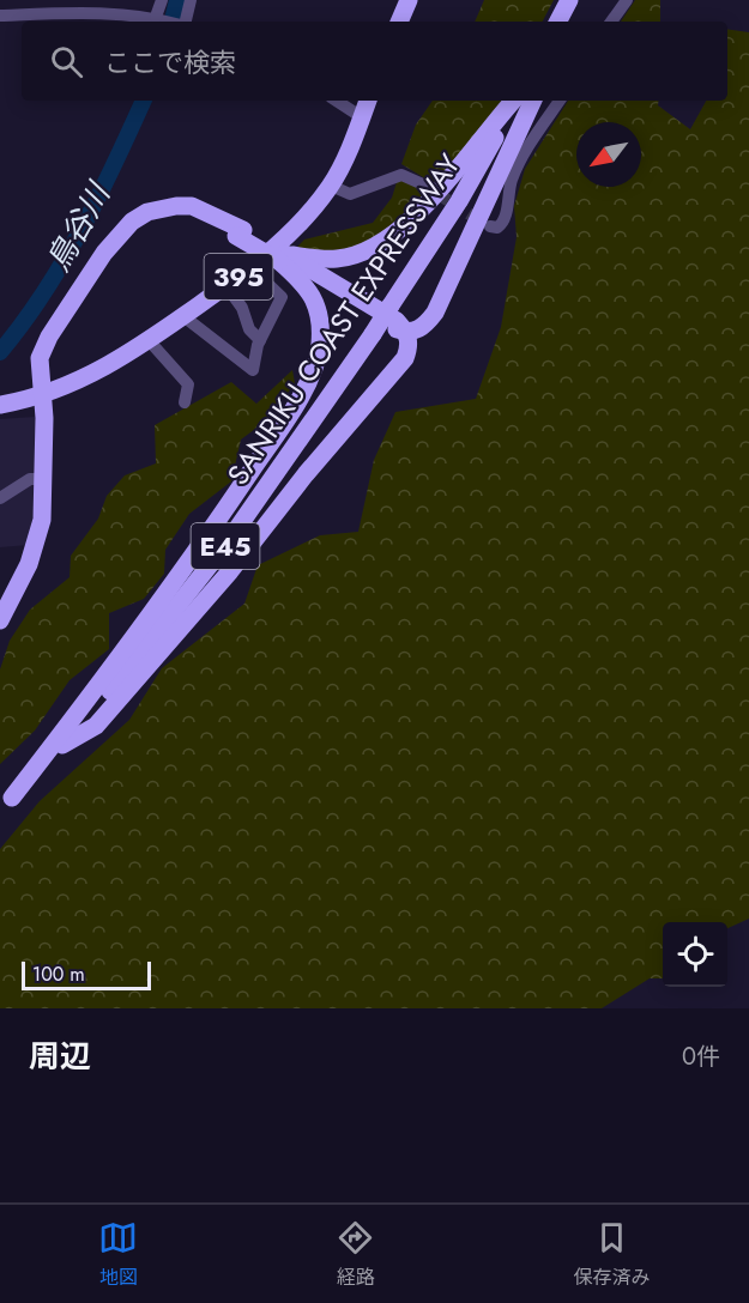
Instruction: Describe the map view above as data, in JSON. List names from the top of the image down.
{
  "streets": {
    "highway": ["395", "SANRIKU COAST EXPRESSWAY", "E45"]
  },
  "crossings": [
    ["395", "E45"]
  ],
  "water": ["鳥谷川"],
  "scale_bar": "100 m",
  "north": "bottom left",
  "page": {
    "search": "ここで検索",
    "scale": "100 m",
    "heading": ["周辺", "0件"],
    "nav": ["地図", "経路", "保存済み"]
  }
}
